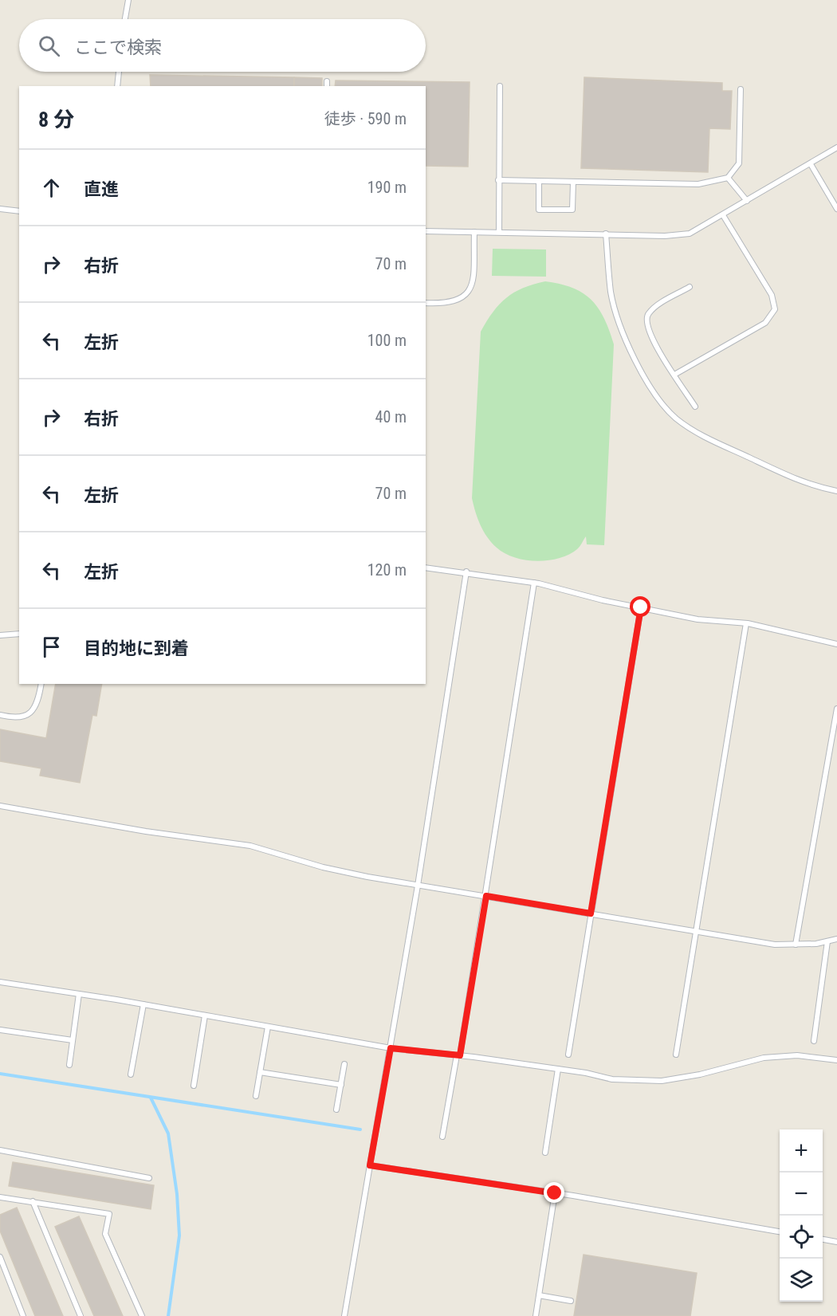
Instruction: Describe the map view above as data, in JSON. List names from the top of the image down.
{
  "page": {
    "search": "ここで検索",
    "heading": ["8 分", "徒歩 · 590 m"],
    "list": [
      ["直進", "190 m"],
      ["右折", "70 m"],
      ["左折", "100 m"],
      ["右折", "40 m"],
      ["左折", "70 m"],
      ["左折", "120 m"],
      "目的地に到着"
    ],
    "map_buttons": ["+", "−"]
  }
}
